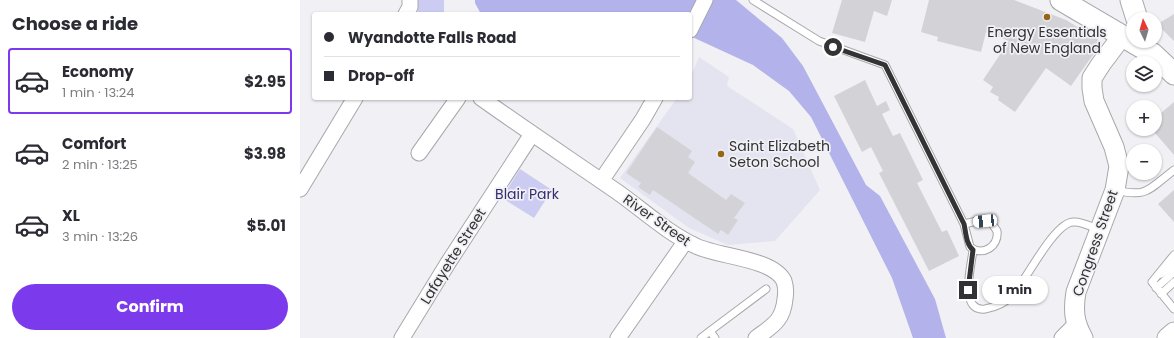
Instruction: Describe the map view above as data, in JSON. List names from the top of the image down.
{
  "streets": {
    "street": ["River Street", "Congress Street", "Lafayette Street"]
  },
  "crossings": [
    ["River Street", "Lafayette Street"]
  ],
  "parks": ["Blair Park"],
  "places": ["Energy Essentials of New England", "Saint Elizabeth Seton School"],
  "north": "top",
  "page": {
    "heading": "Choose a ride",
    "map_buttons": ["+", "−"],
    "banner": ["Wyandotte Falls Road", "Drop-off"],
    "list": [
      {
        "name": "Economy",
        "note": "1 min · 13:24",
        "value": "$2.95"
      },
      {
        "name": "Comfort",
        "note": "2 min · 13:25",
        "value": "$3.98"
      },
      {
        "name": "XL",
        "note": "3 min · 13:26",
        "value": "$5.01"
      }
    ],
    "buttons": "Confirm",
    "bubble": "1 min"
  }
}
